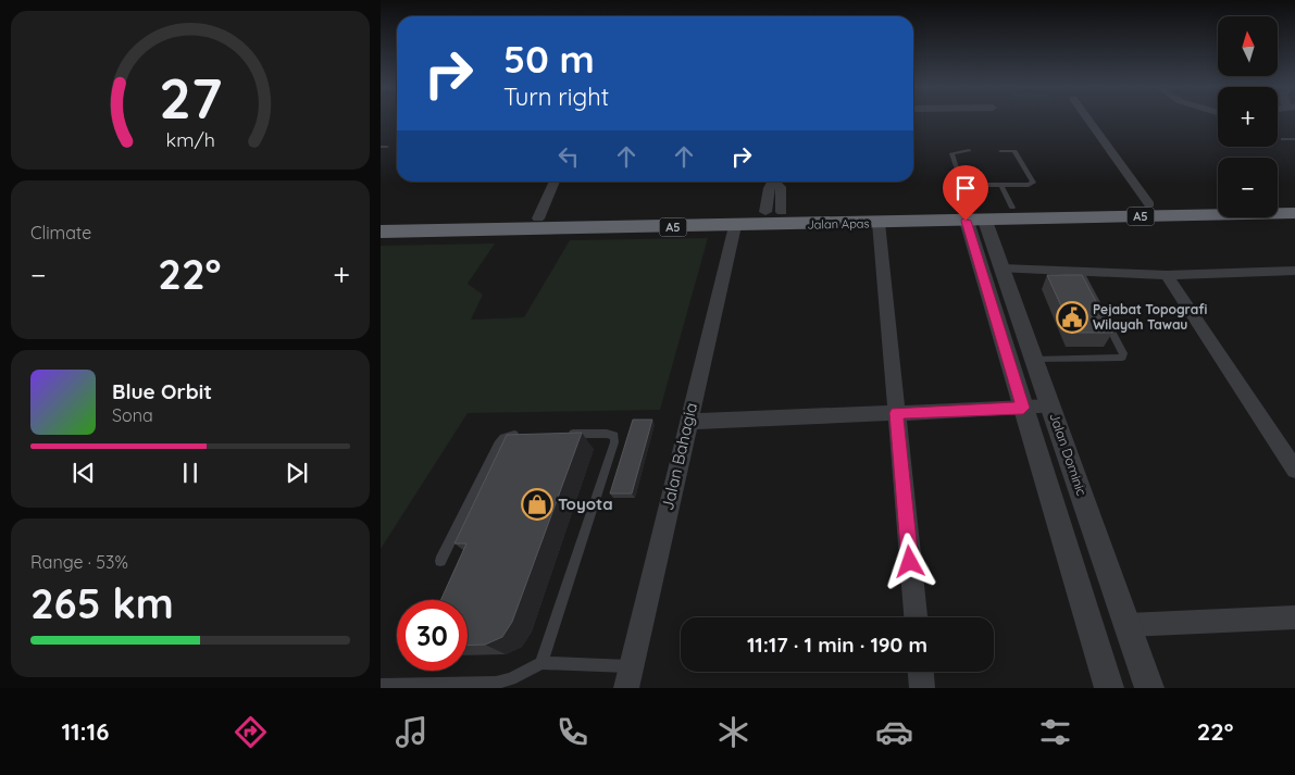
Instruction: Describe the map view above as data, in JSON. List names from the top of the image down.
{
  "streets": {
    "highway": ["A5", "Jalan Apas"],
    "street": ["Jalan Dominic", "Jalan Bahagia"]
  },
  "crossings": [
    ["Jalan Apas", "Jalan Dominic"],
    ["Jalan Apas", "Jalan Bahagia"]
  ],
  "places": {
    "public building": ["Pejabat Topografi Wilayah Tawau"],
    "shop": ["Toyota"]
  },
  "north": "top",
  "page": {
    "map_buttons": ["+", "−"],
    "turn": ["50 m", "Turn right"],
    "tile": [
      "Climate",
      ["Range · 53%", "265 km"]
    ],
    "heat": ["−", "22°", "+"],
    "song": ["Blue Orbit", "Sona"],
    "limit": "30",
    "trip": "11:17 · 1 min · 190 m",
    "tabs": ["11:16", "22°"],
    "gauge": ["27", "km/h"]
  }
}
